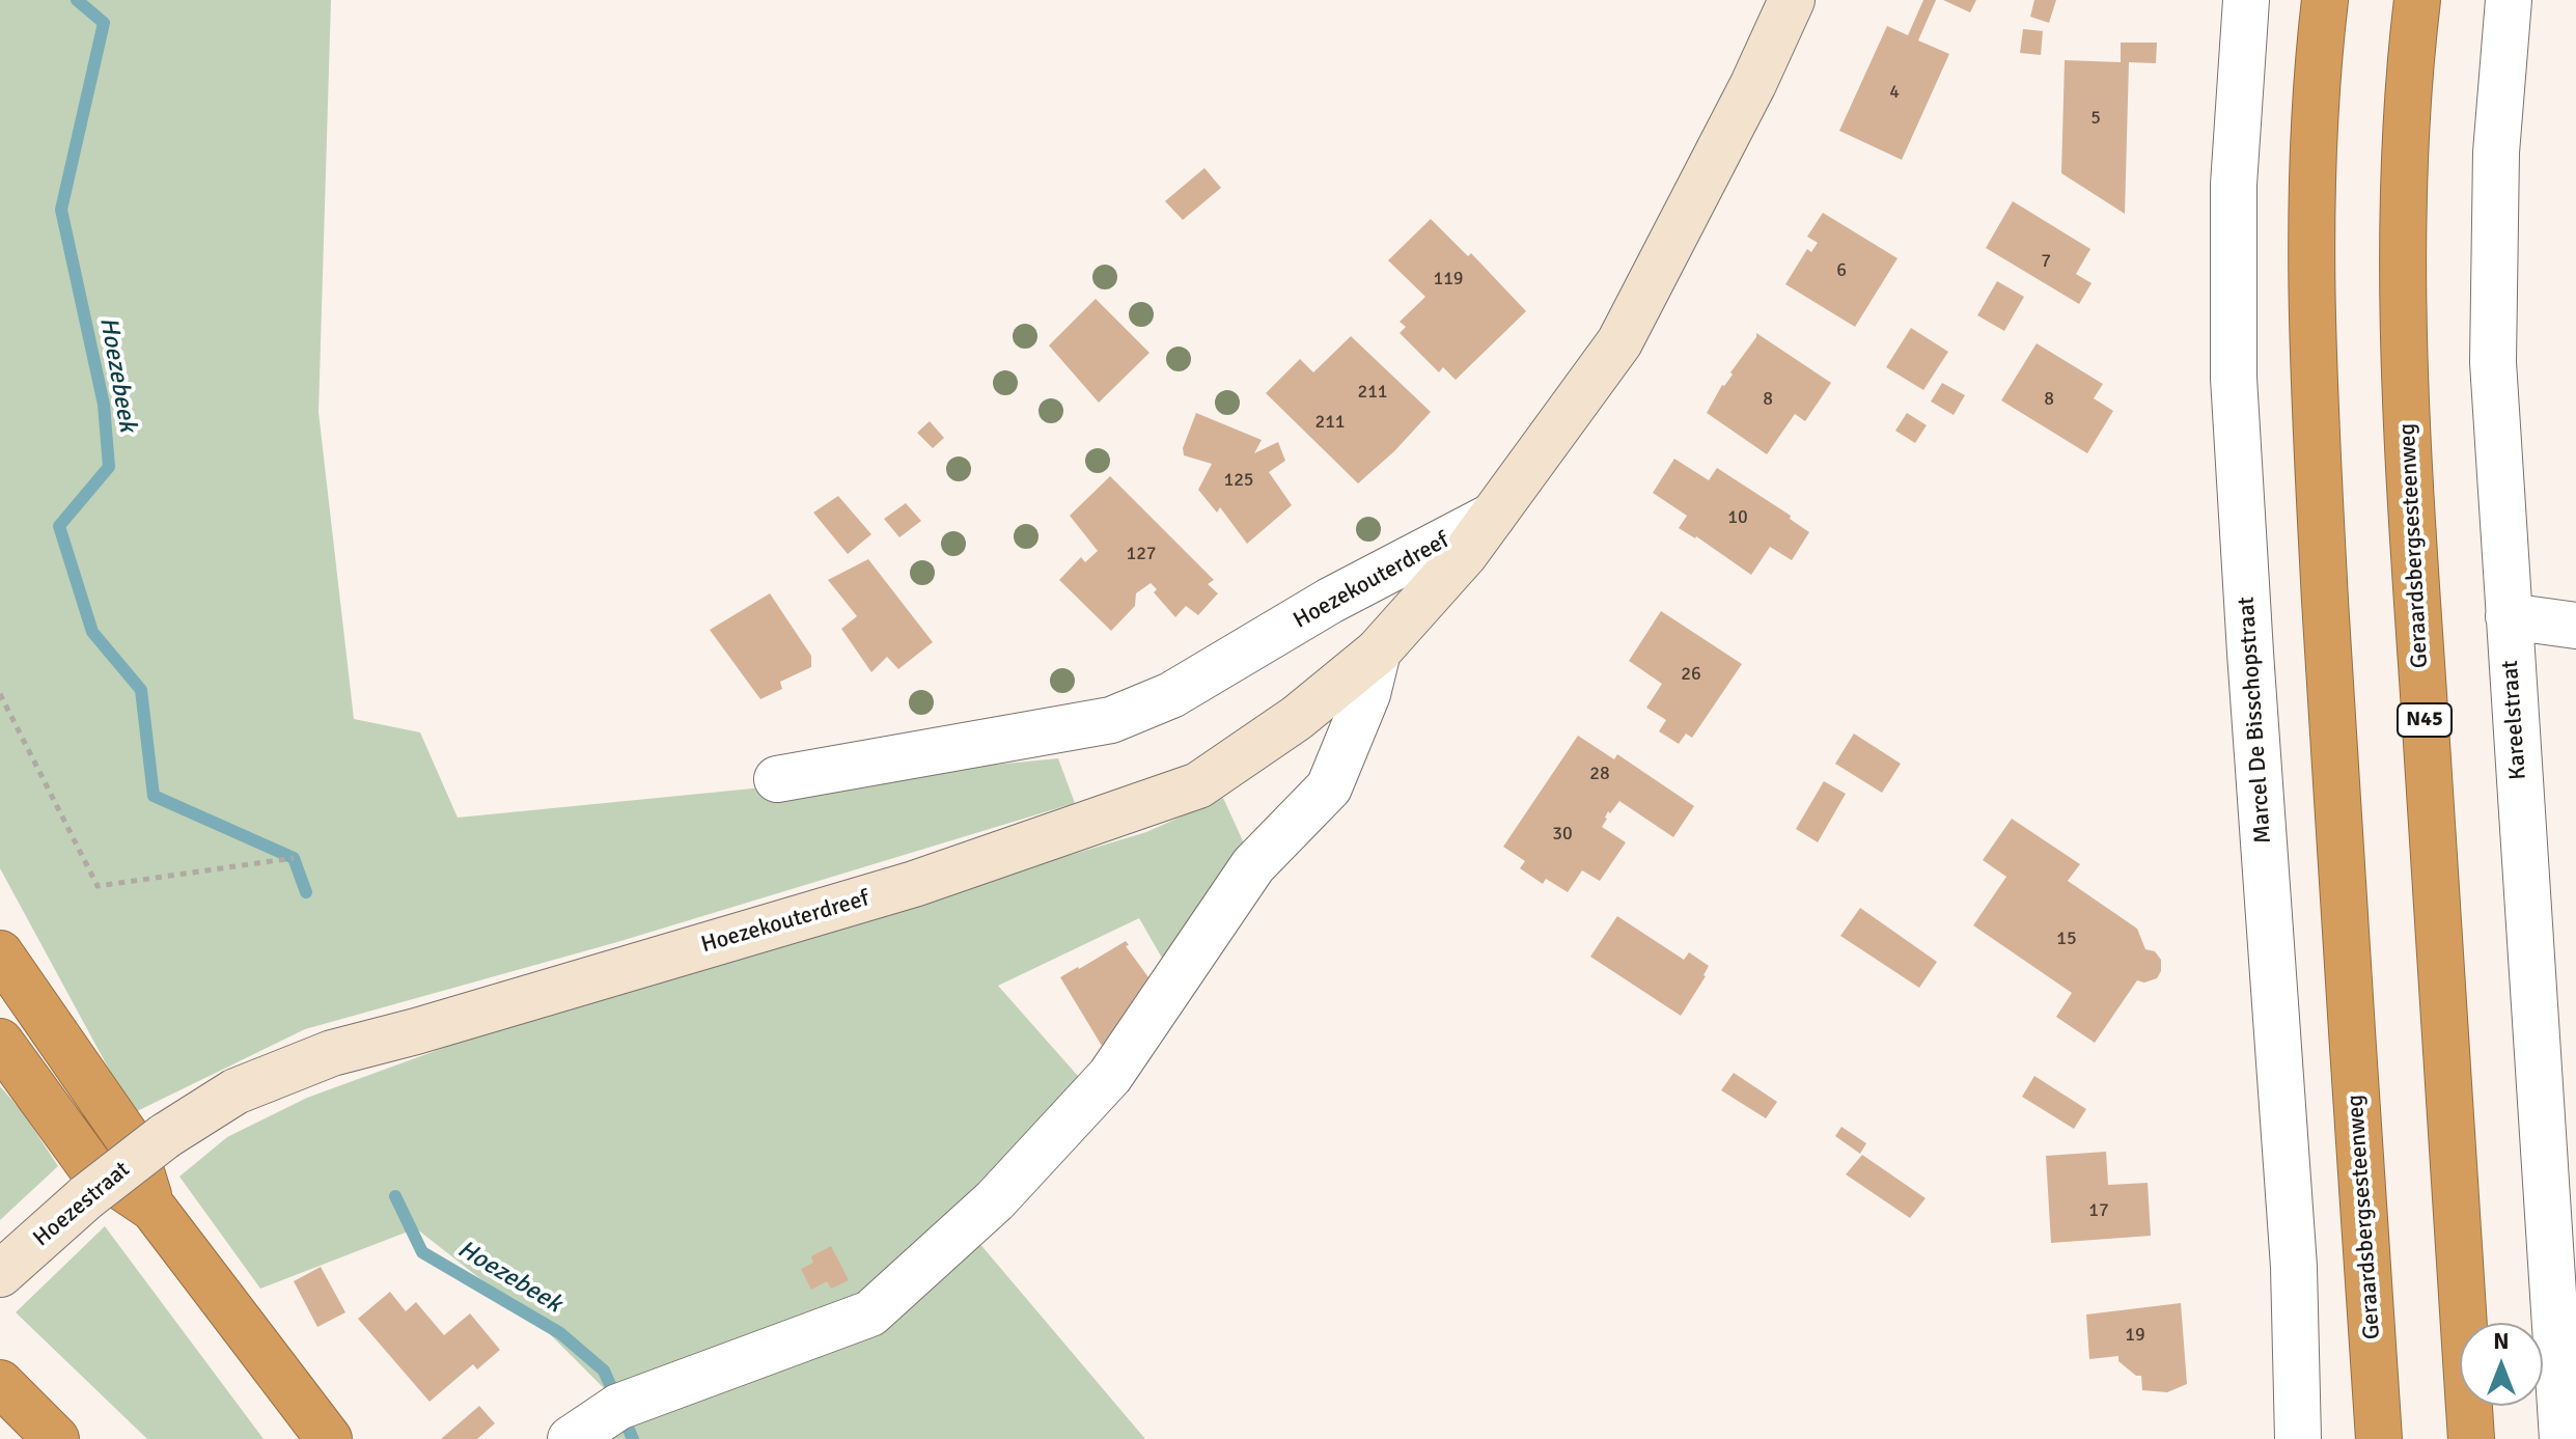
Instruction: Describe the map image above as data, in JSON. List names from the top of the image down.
{
  "streets": {
    "highway": ["Geraardsbergsesteenweg", "N45"],
    "street": [
      "Hoezekouterdreef",
      "Marcel De Bisschopstraat",
      "Kareelstraat",
      "Hoezestraat"
    ]
  },
  "crossings": [
    ["Hoezekouterdreef", "Hoezestraat"]
  ],
  "water": ["Hoezebeek"],
  "house_numbers": [
    "4",
    "5",
    "7",
    "6",
    "119",
    "211",
    "8",
    "8",
    "211",
    "125",
    "10",
    "127",
    "26",
    "28",
    "30",
    "15",
    "17",
    "19"
  ],
  "north": "top"
}
